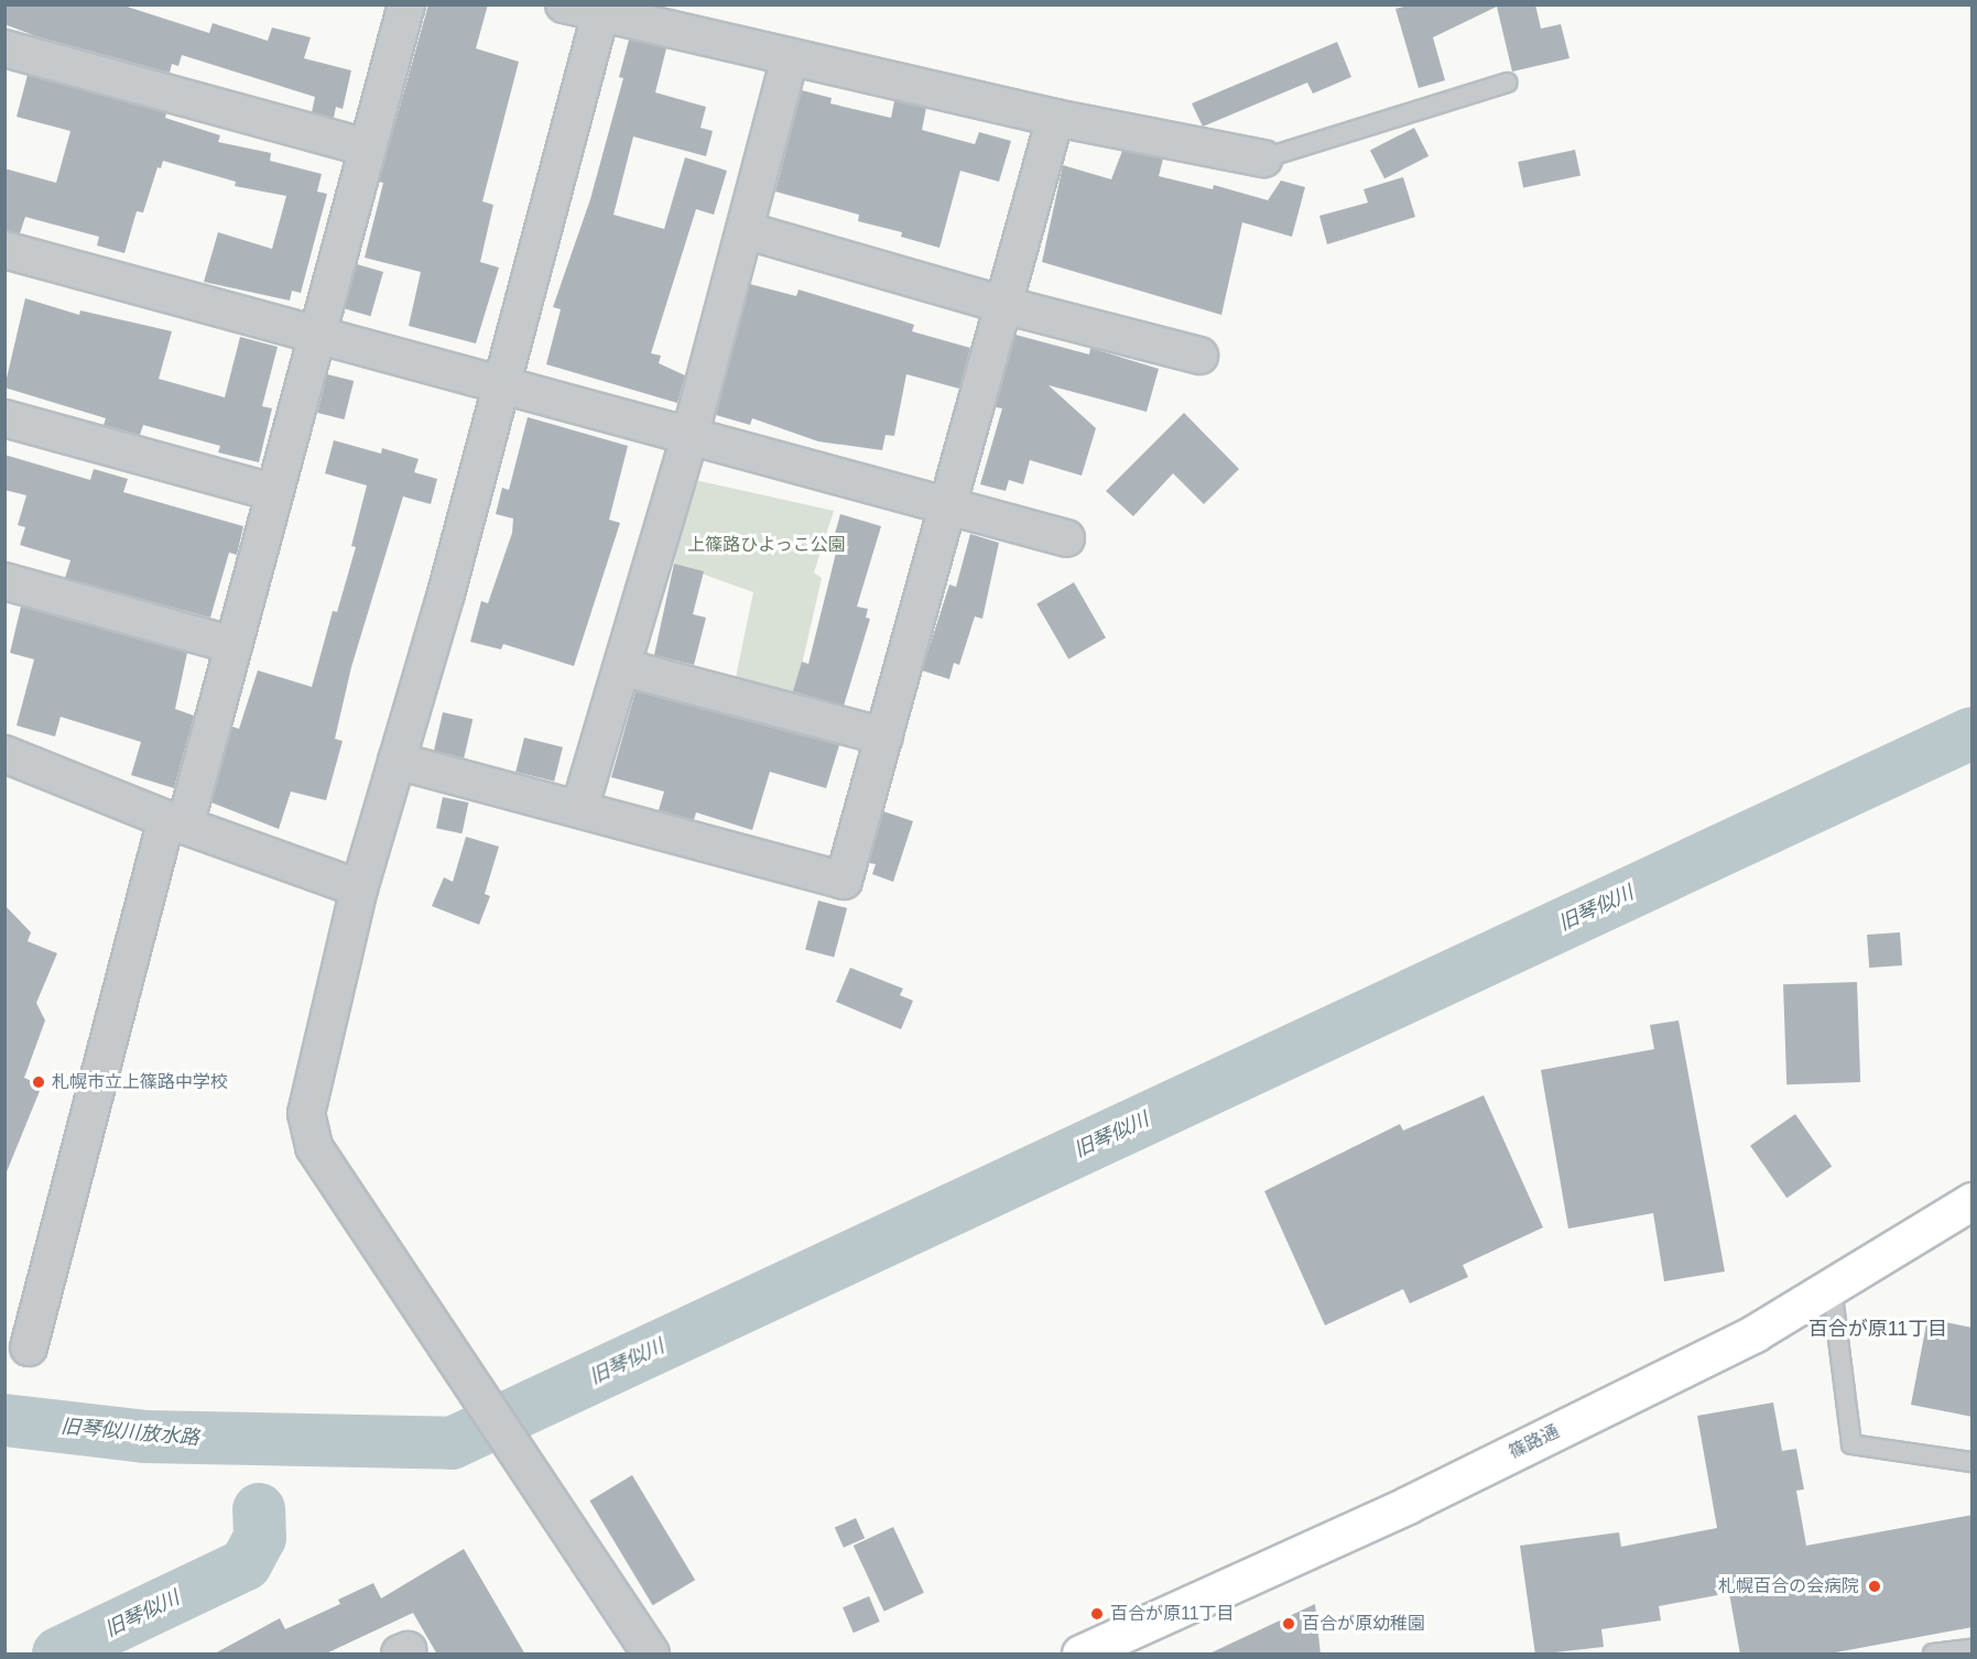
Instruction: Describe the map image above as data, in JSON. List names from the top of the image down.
{
  "streets": {
    "street": ["篠路通"]
  },
  "districts": ["百合が原11丁目"],
  "water": ["旧琴似川", "旧琴似川放水路"],
  "parks": ["上篠路ひよっこ公園"],
  "places": [
    "札幌市立上篠路中学校",
    "札幌百合の会病院",
    "百合が原11丁目",
    "百合が原幼稚園"
  ]
}
